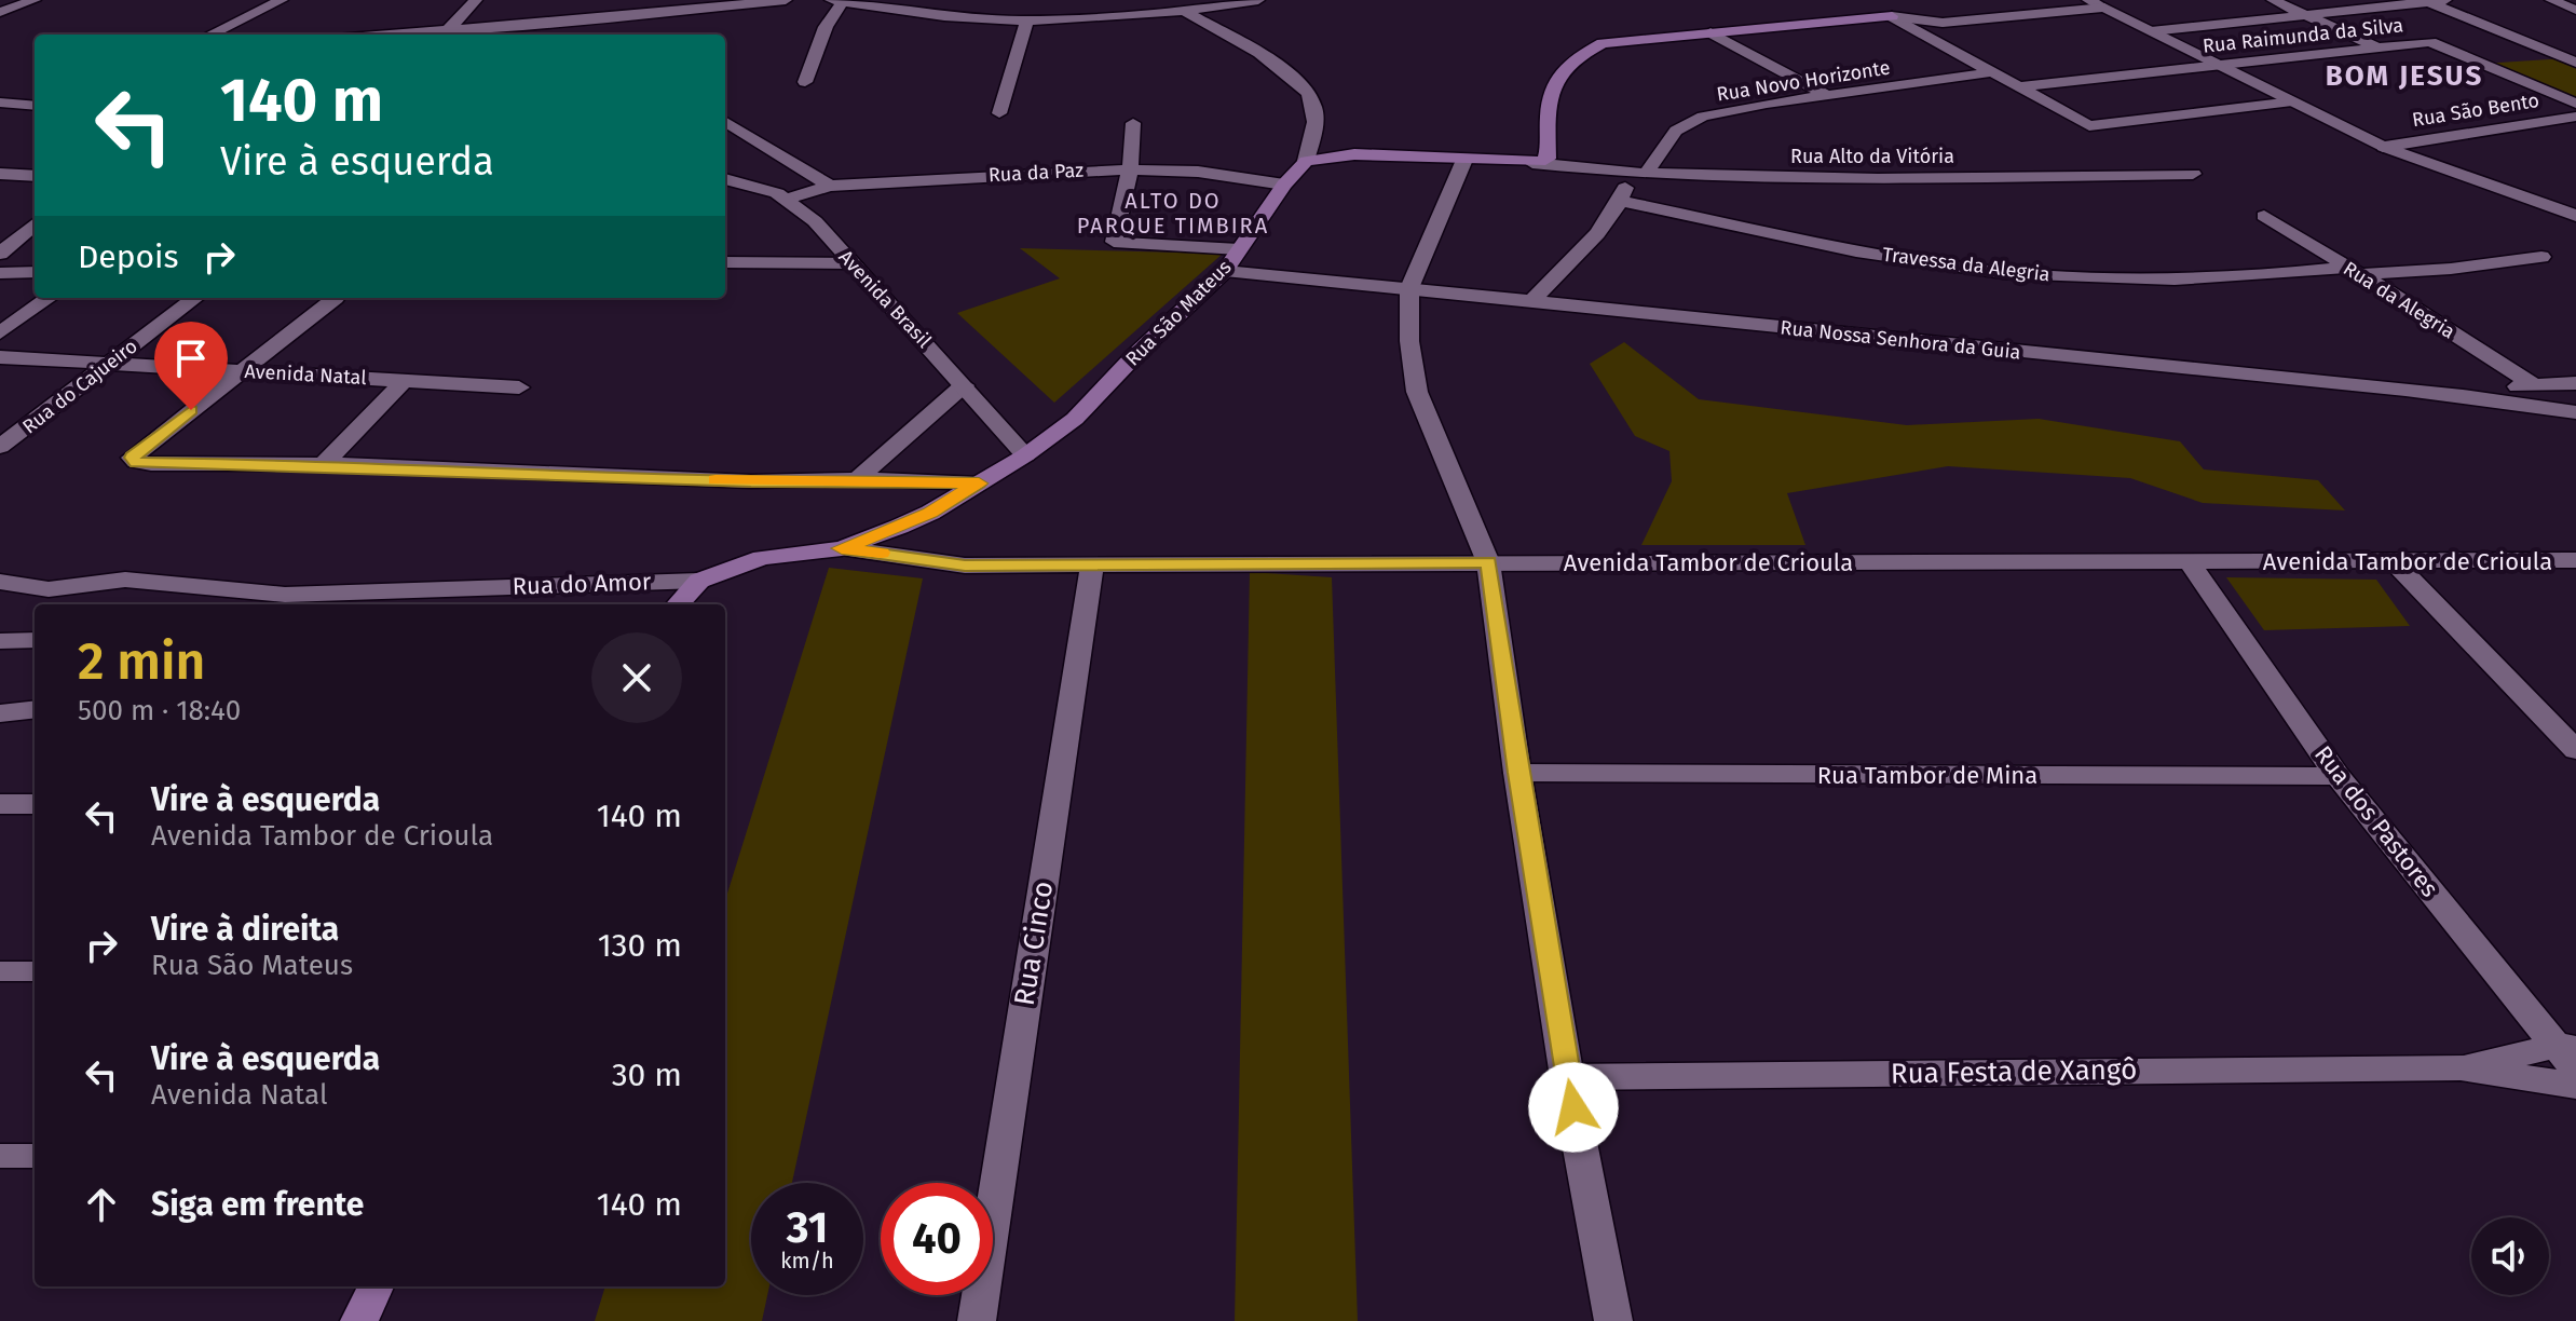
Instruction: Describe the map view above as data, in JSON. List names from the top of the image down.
{
  "streets": {
    "main road": ["Rua Alto da Vitória", "Rua São Mateus"],
    "street": [
      "Rua Raimunda da Silva",
      "Rua Novo Horizonte",
      "Rua São Bento",
      "Rua da Paz",
      "Travessa da Alegria",
      "Avenida Brasil",
      "Rua da Alegria",
      "Rua Nossa Senhora da Guia",
      "Avenida Natal",
      "Rua do Cajueiro",
      "Avenida Tambor de Crioula",
      "Rua do Amor",
      "Rua Tambor de Mina",
      "Rua dos Pastores",
      "Rua Cinco",
      "Rua Festa de Xangô"
    ]
  },
  "crossings": [
    ["Rua Novo Horizonte", "Rua Alto da Vitória"],
    ["Rua Alto da Vitória", "Rua São Mateus"],
    ["Rua da Paz", "Avenida Brasil"],
    ["Rua da Paz", "Rua São Mateus"],
    ["Travessa da Alegria", "Rua da Alegria"],
    ["Avenida Brasil", "Rua São Mateus"],
    ["Rua São Mateus", "Rua Nossa Senhora da Guia"],
    ["Rua São Mateus", "Avenida Tambor de Crioula"],
    ["Rua São Mateus", "Rua do Amor"],
    ["Avenida Natal", "Rua do Cajueiro"],
    ["Avenida Tambor de Crioula", "Rua dos Pastores"],
    ["Avenida Tambor de Crioula", "Rua Cinco"],
    ["Rua Tambor de Mina", "Rua dos Pastores"],
    ["Rua dos Pastores", "Rua Festa de Xangô"]
  ],
  "districts": ["BOM JESUS", "ALTO DO PARQUE TIMBIRA"],
  "page": {
    "turn": ["140 m", "Vire à esquerda"],
    "then": "Depois",
    "heading": ["2 min", "500 m · 18:40"],
    "list": [
      {
        "name": "Vire à esquerda",
        "note": "Avenida Tambor de Crioula",
        "value": "140 m"
      },
      {
        "name": "Vire à direita",
        "note": "Rua São Mateus",
        "value": "130 m"
      },
      {
        "name": "Vire à esquerda",
        "note": "Avenida Natal",
        "value": "30 m"
      },
      {
        "name": "Siga em frente",
        "value": "140 m"
      }
    ],
    "speed": "31 km/h",
    "limit": "40"
  }
}
